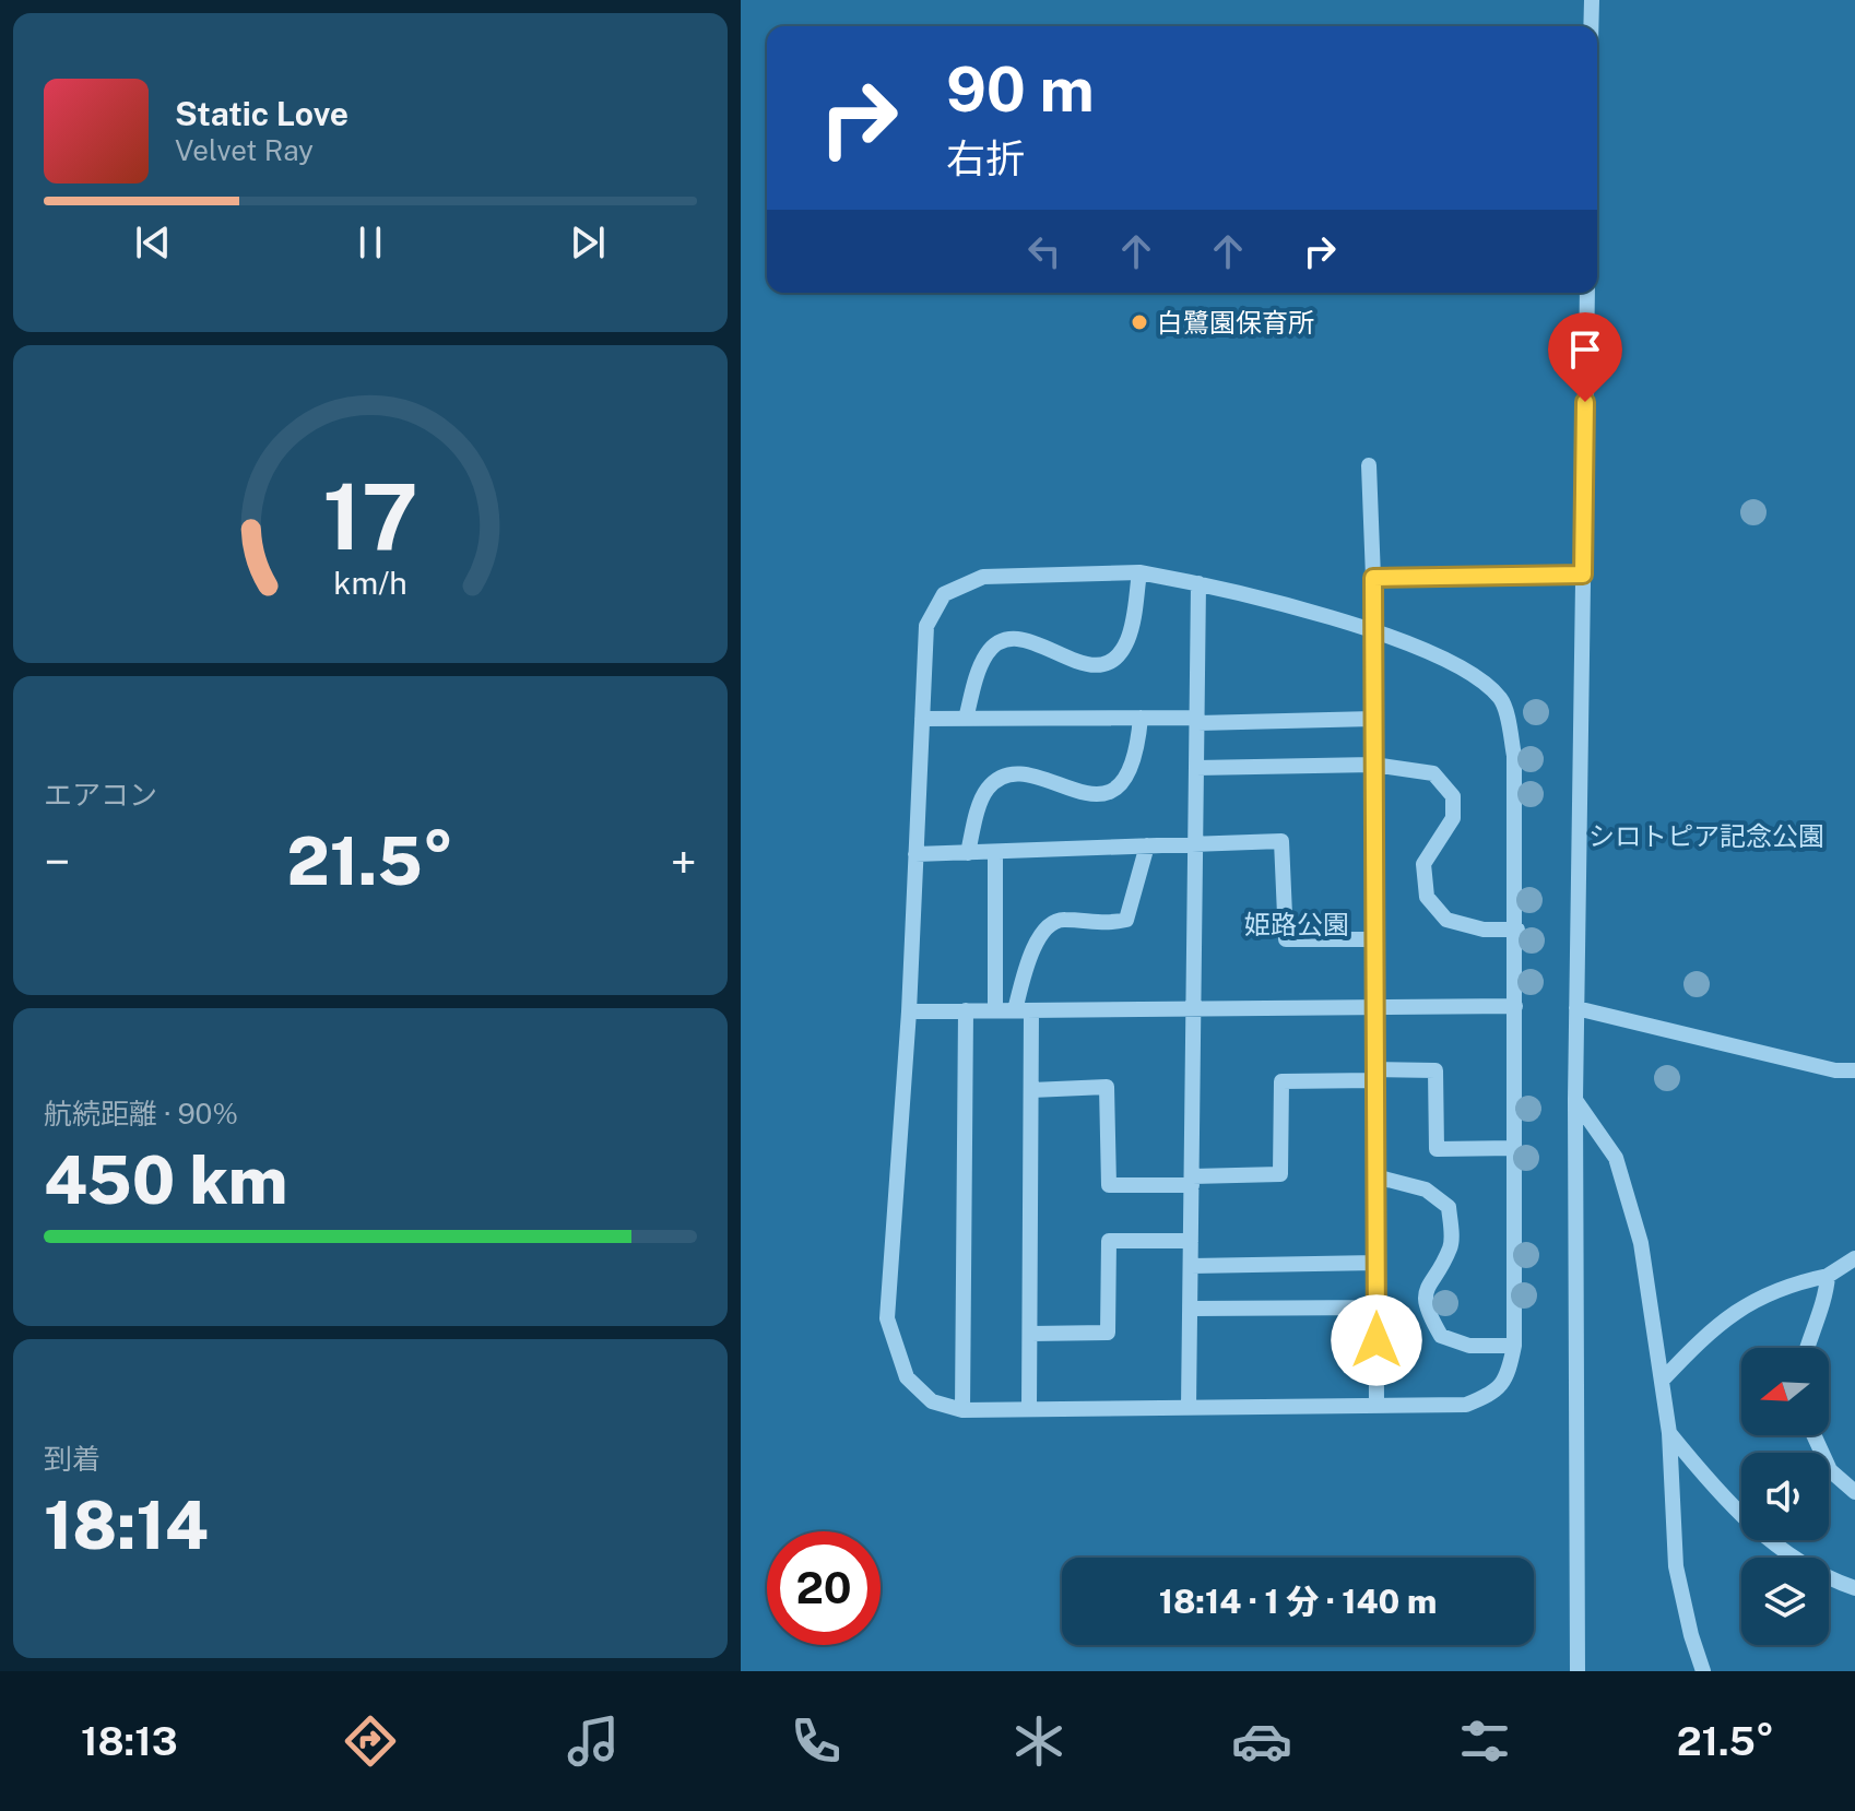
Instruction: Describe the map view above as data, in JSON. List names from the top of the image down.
{
  "parks": ["シロトピア記念公園", "姫路公園"],
  "places": ["白鷺園保育所"],
  "north": "left",
  "page": {
    "turn": ["90 m", "右折"],
    "song": ["Static Love", "Velvet Ray"],
    "tile": [
      "エアコン",
      ["航続距離 · 90%", "450 km"],
      ["到着", "18:14"]
    ],
    "heat": ["−", "21.5°", "+"],
    "limit": "20",
    "trip": "18:14 · 1 分 · 140 m",
    "tabs": ["18:13", "21.5°"],
    "gauge": ["17", "km/h"]
  }
}
